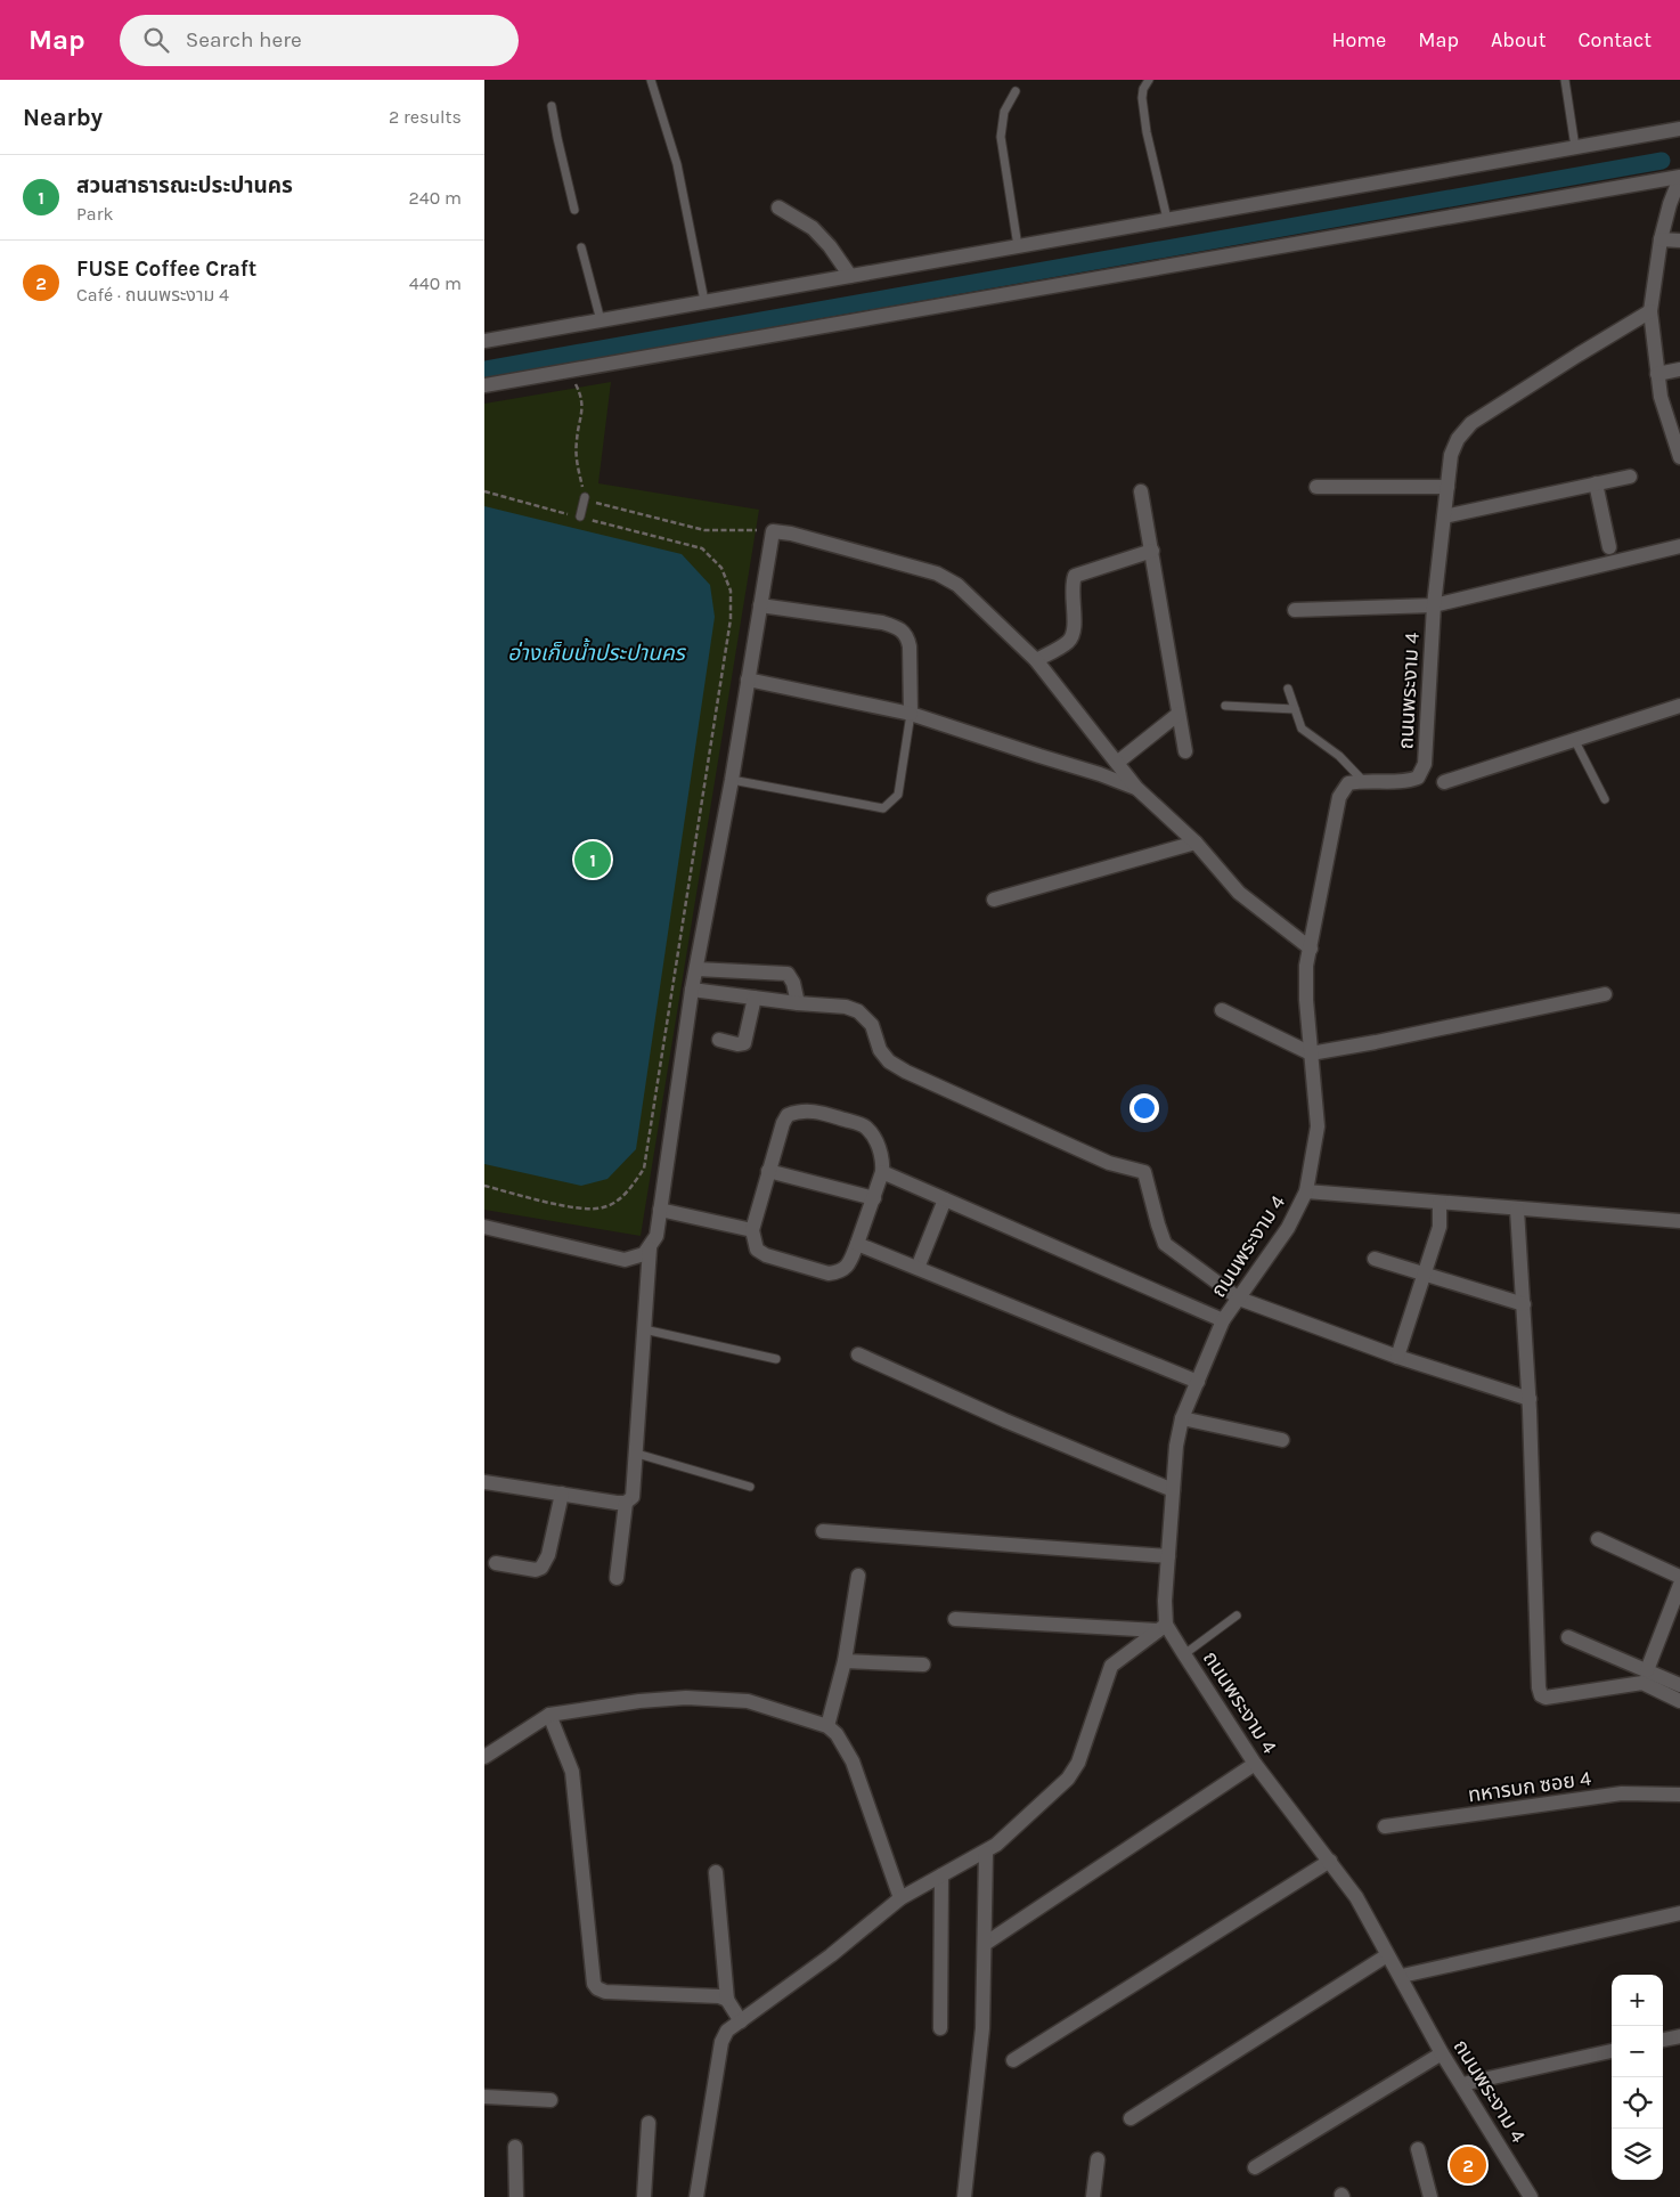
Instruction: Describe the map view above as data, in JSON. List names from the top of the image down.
{
  "streets": {
    "street": ["ถนนพระงาม 4", "ทหารบก ซอย 4"]
  },
  "water": ["อ่างเก็บน้ำประปานคร"],
  "page": {
    "header": "Map",
    "search": "Search here",
    "nav": [
      "Home",
      "Map",
      "About",
      "Contact"
    ],
    "heading": ["Nearby", "2 results"],
    "list": [
      {
        "mark": "1",
        "name": "สวนสาธารณะประปานคร",
        "note": "Park",
        "value": "240 m"
      },
      {
        "mark": "2",
        "name": "FUSE Coffee Craft",
        "note": "Café · ถนนพระงาม 4",
        "value": "440 m"
      }
    ],
    "pins": ["1", "2"],
    "map_buttons": ["+", "−"]
  }
}
